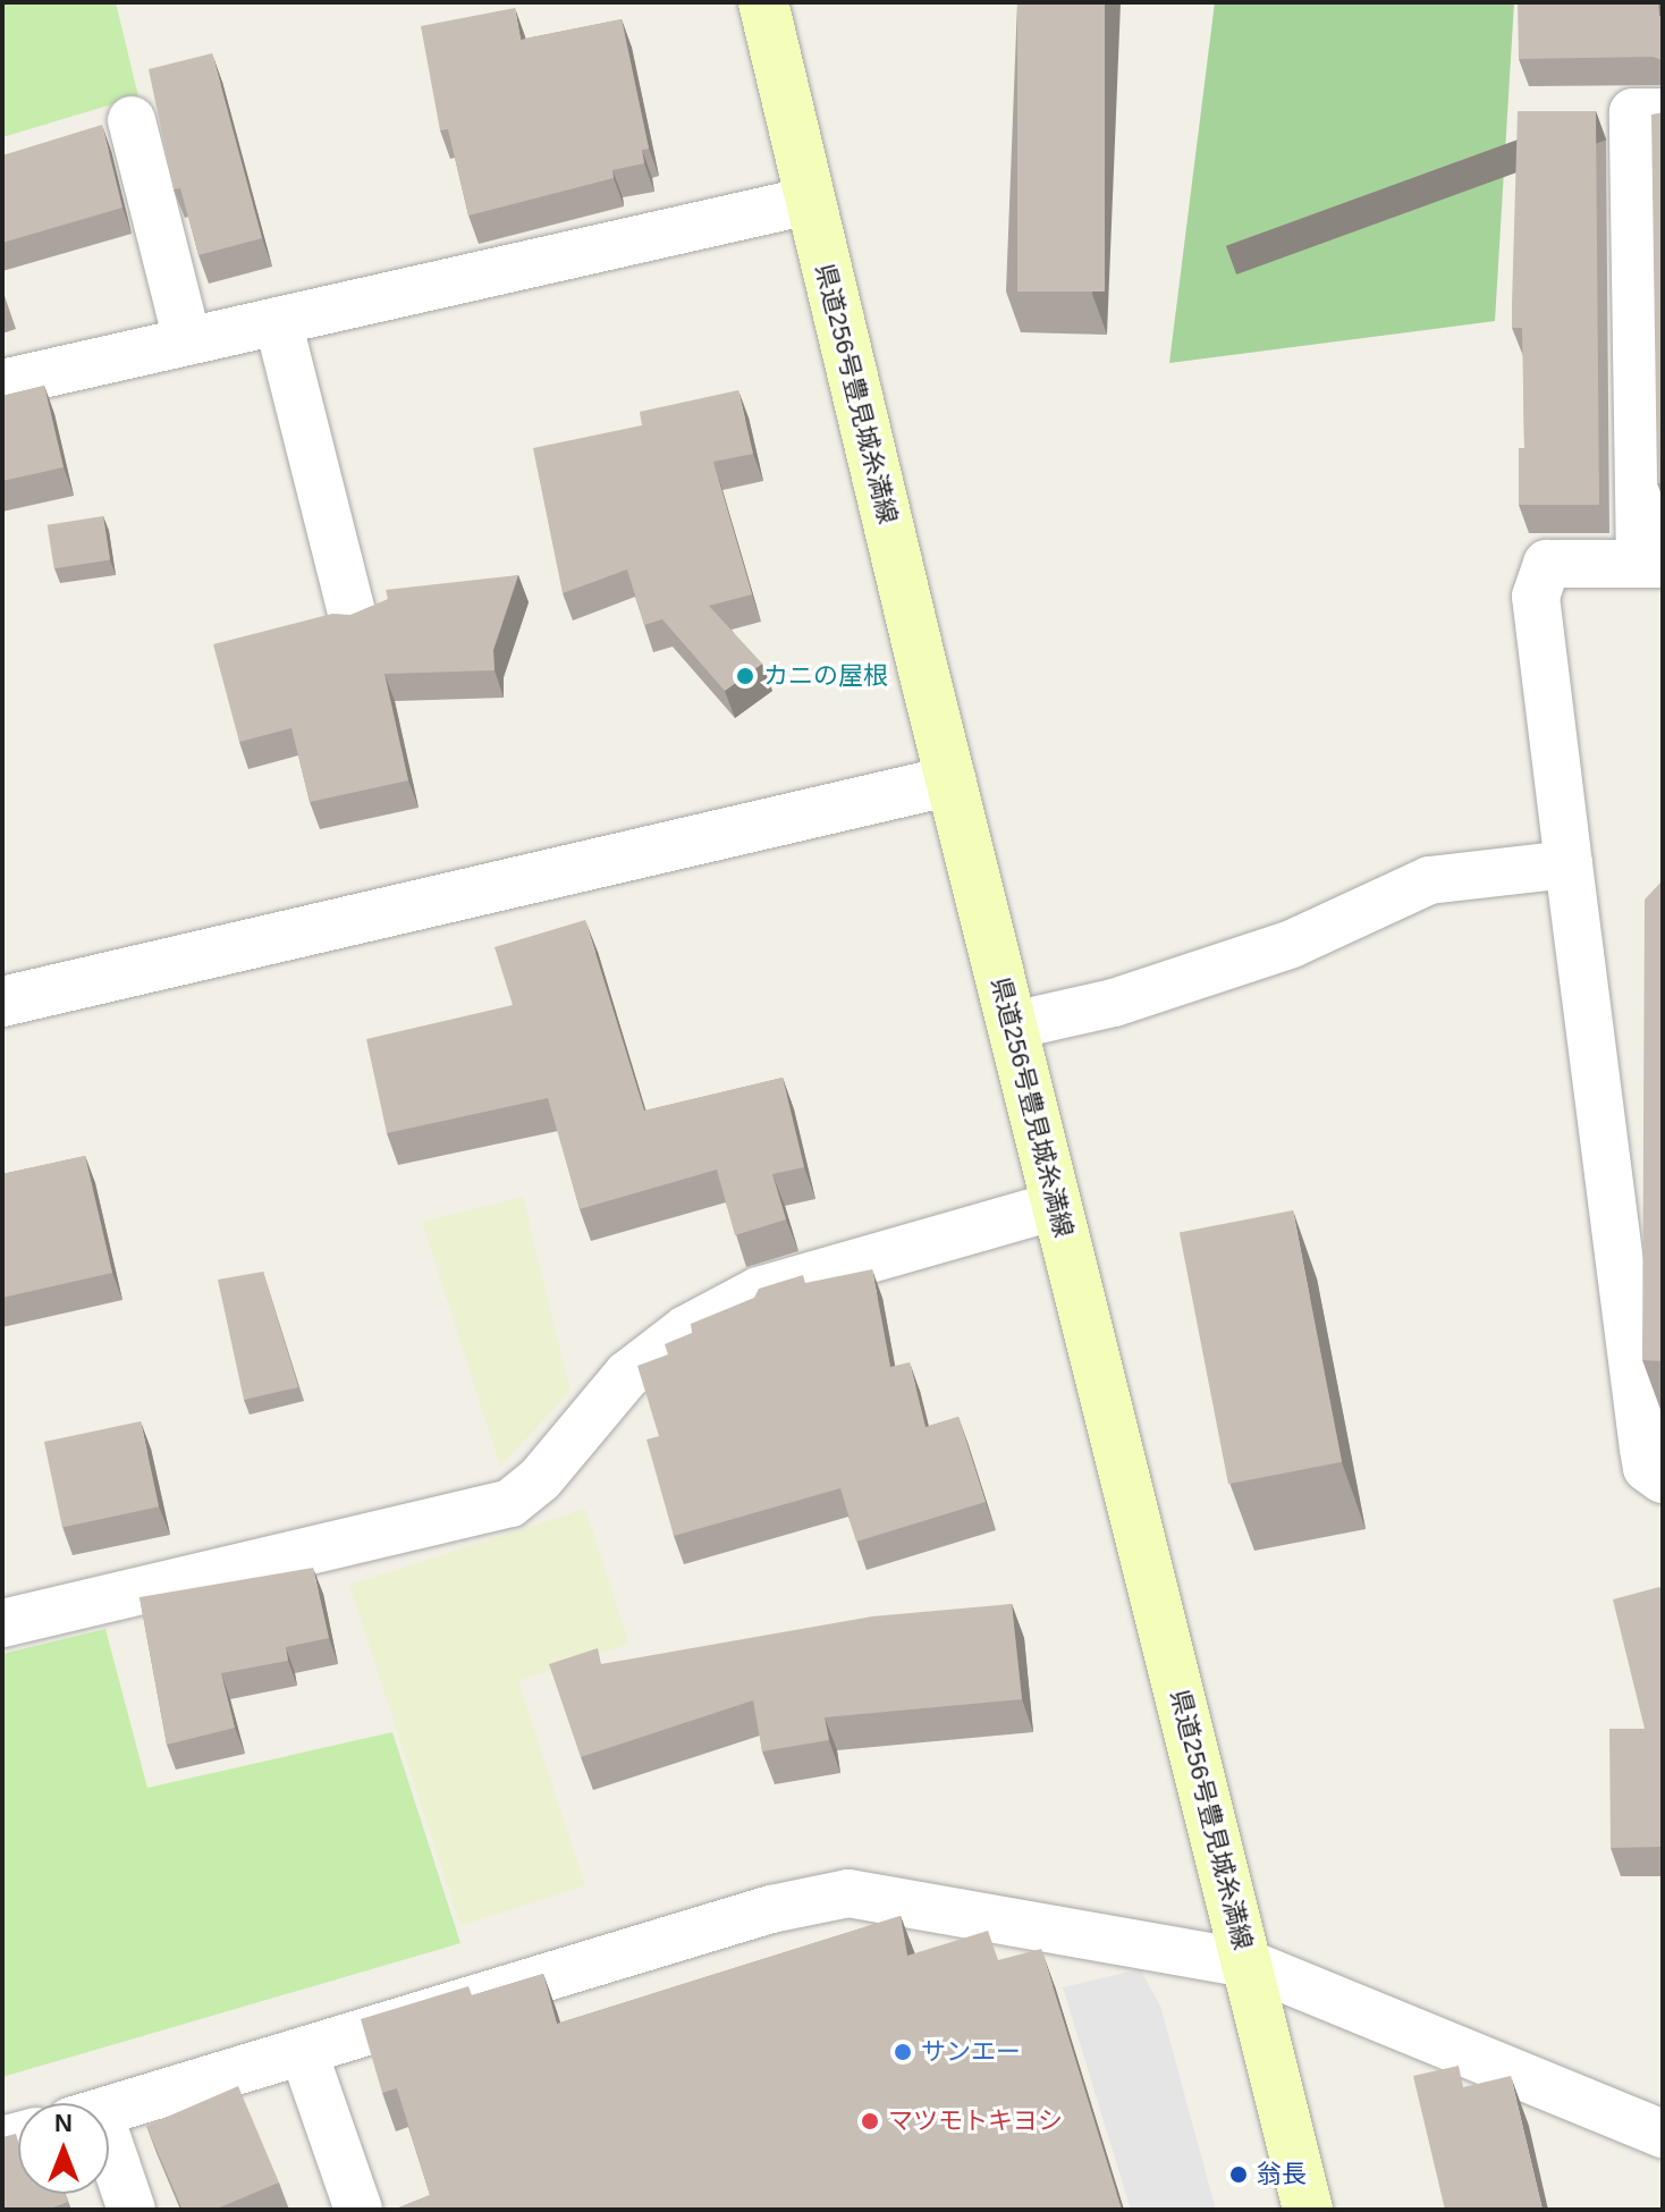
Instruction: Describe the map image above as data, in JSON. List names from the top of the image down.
{
  "streets": {
    "main road": ["県道256号豊見城糸満線"]
  },
  "places": [
    "カニの屋根",
    "サンエー",
    "マツモトキヨシ",
    "翁長"
  ],
  "north": "top"
}
